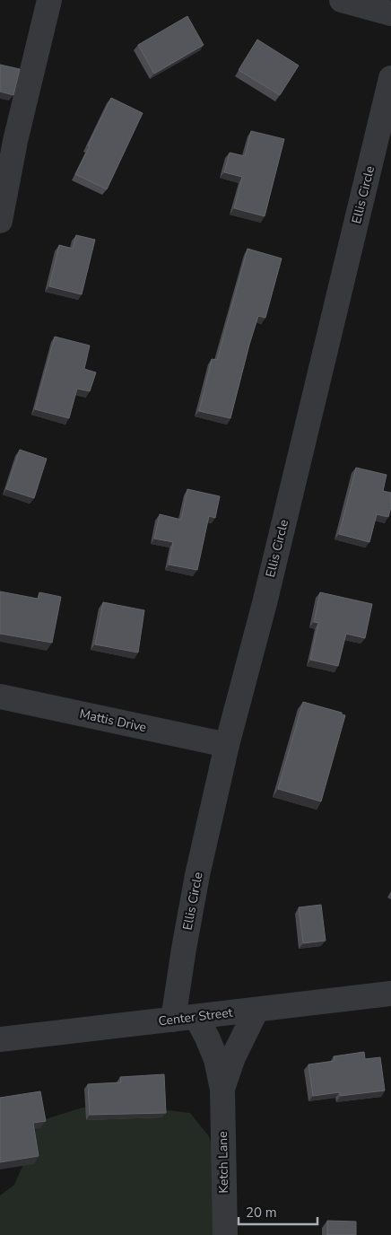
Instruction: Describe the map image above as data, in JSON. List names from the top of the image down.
{
  "streets": {
    "street": [
      "Ellis Circle",
      "Mattis Drive",
      "Center Street",
      "Ketch Lane"
    ]
  },
  "crossings": [
    ["Ellis Circle", "Mattis Drive"],
    ["Ellis Circle", "Center Street"],
    ["Center Street", "Ketch Lane"]
  ],
  "scale_bar": "20 m"
}
